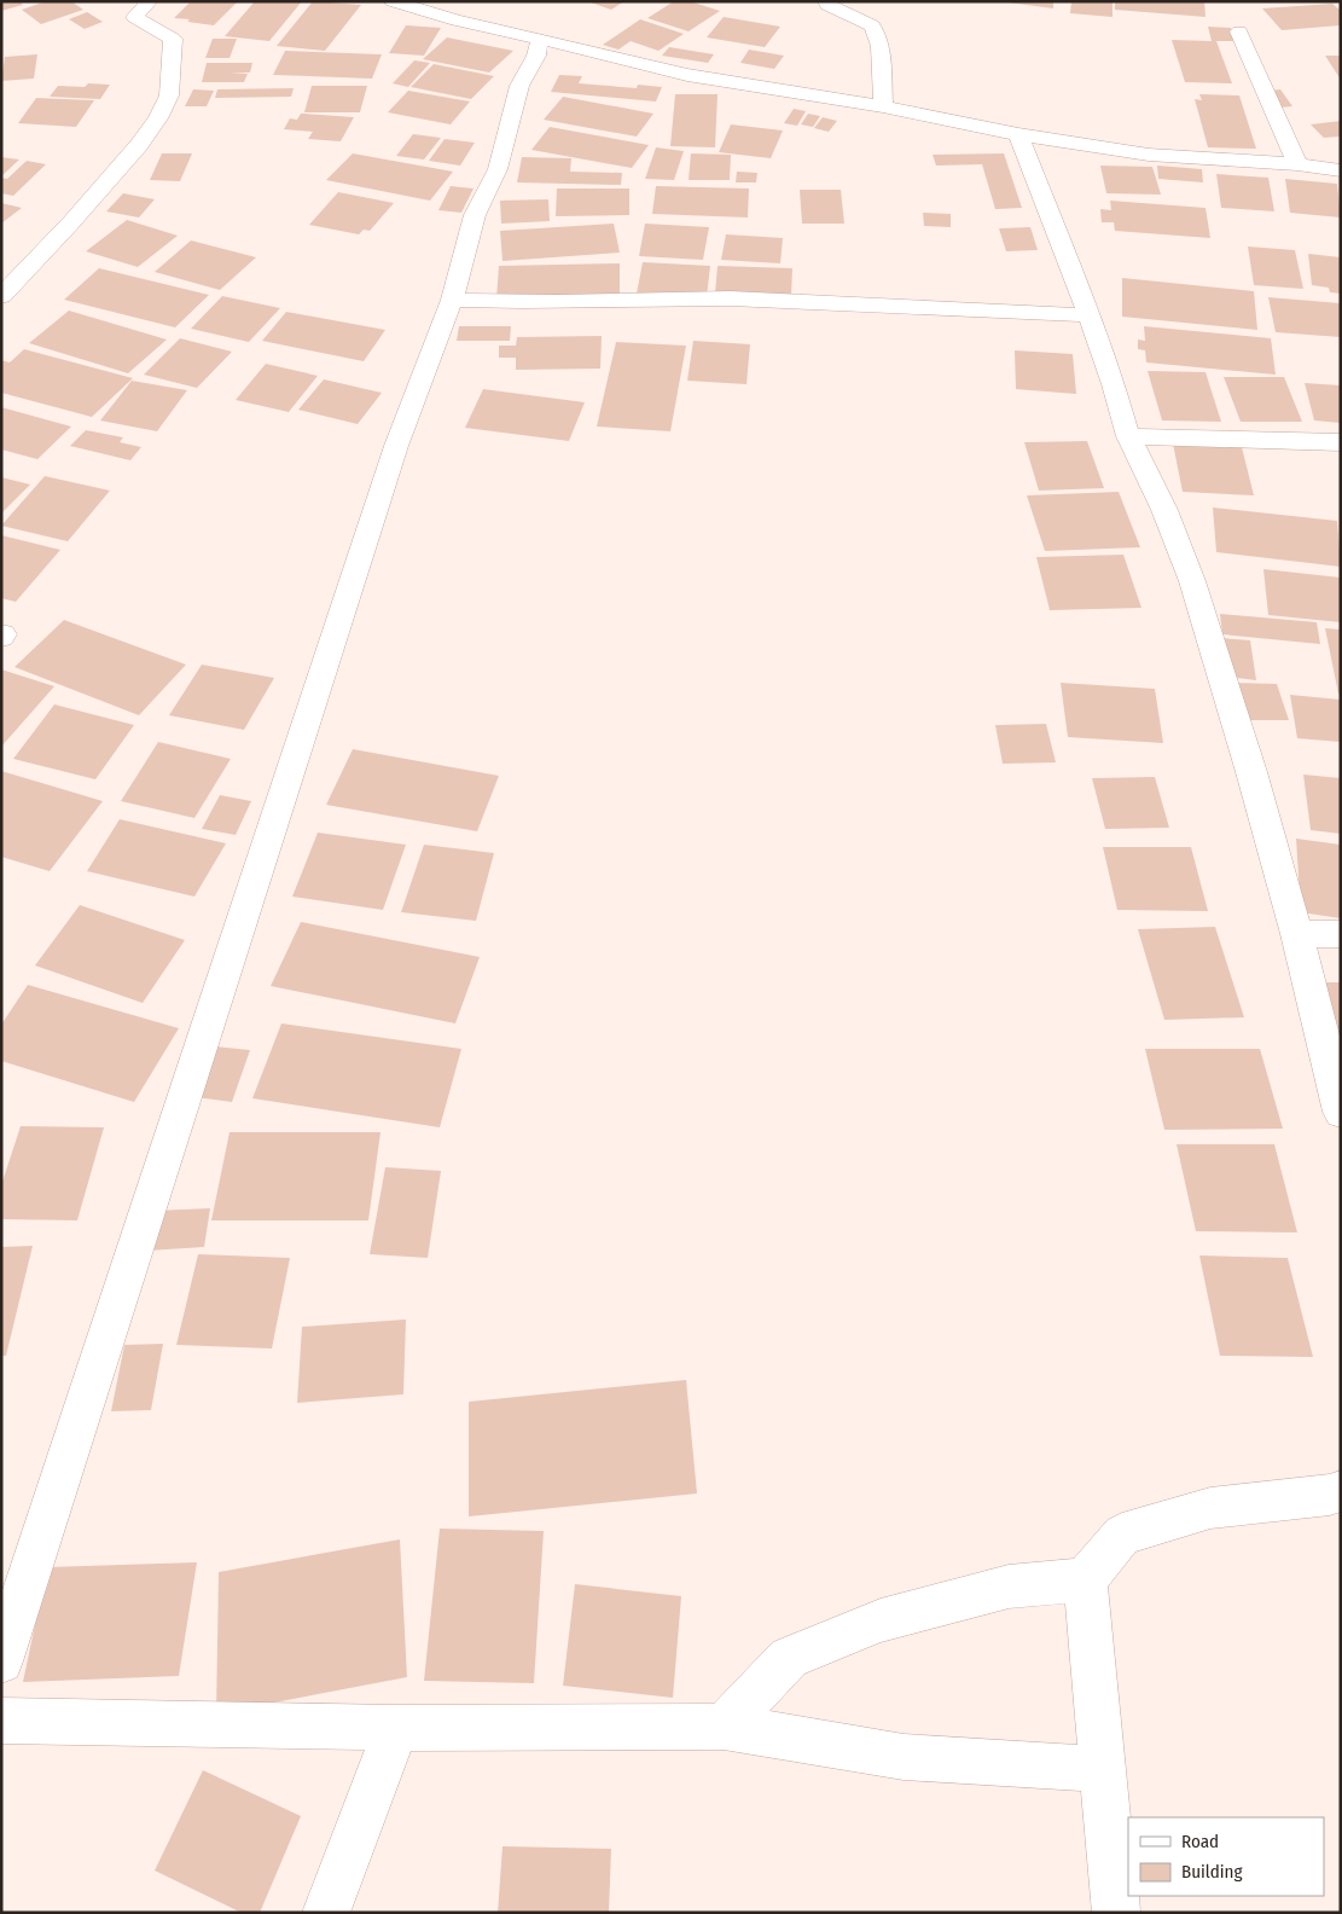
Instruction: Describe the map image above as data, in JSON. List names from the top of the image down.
{
  "legend": ["Road", "Building"]
}
